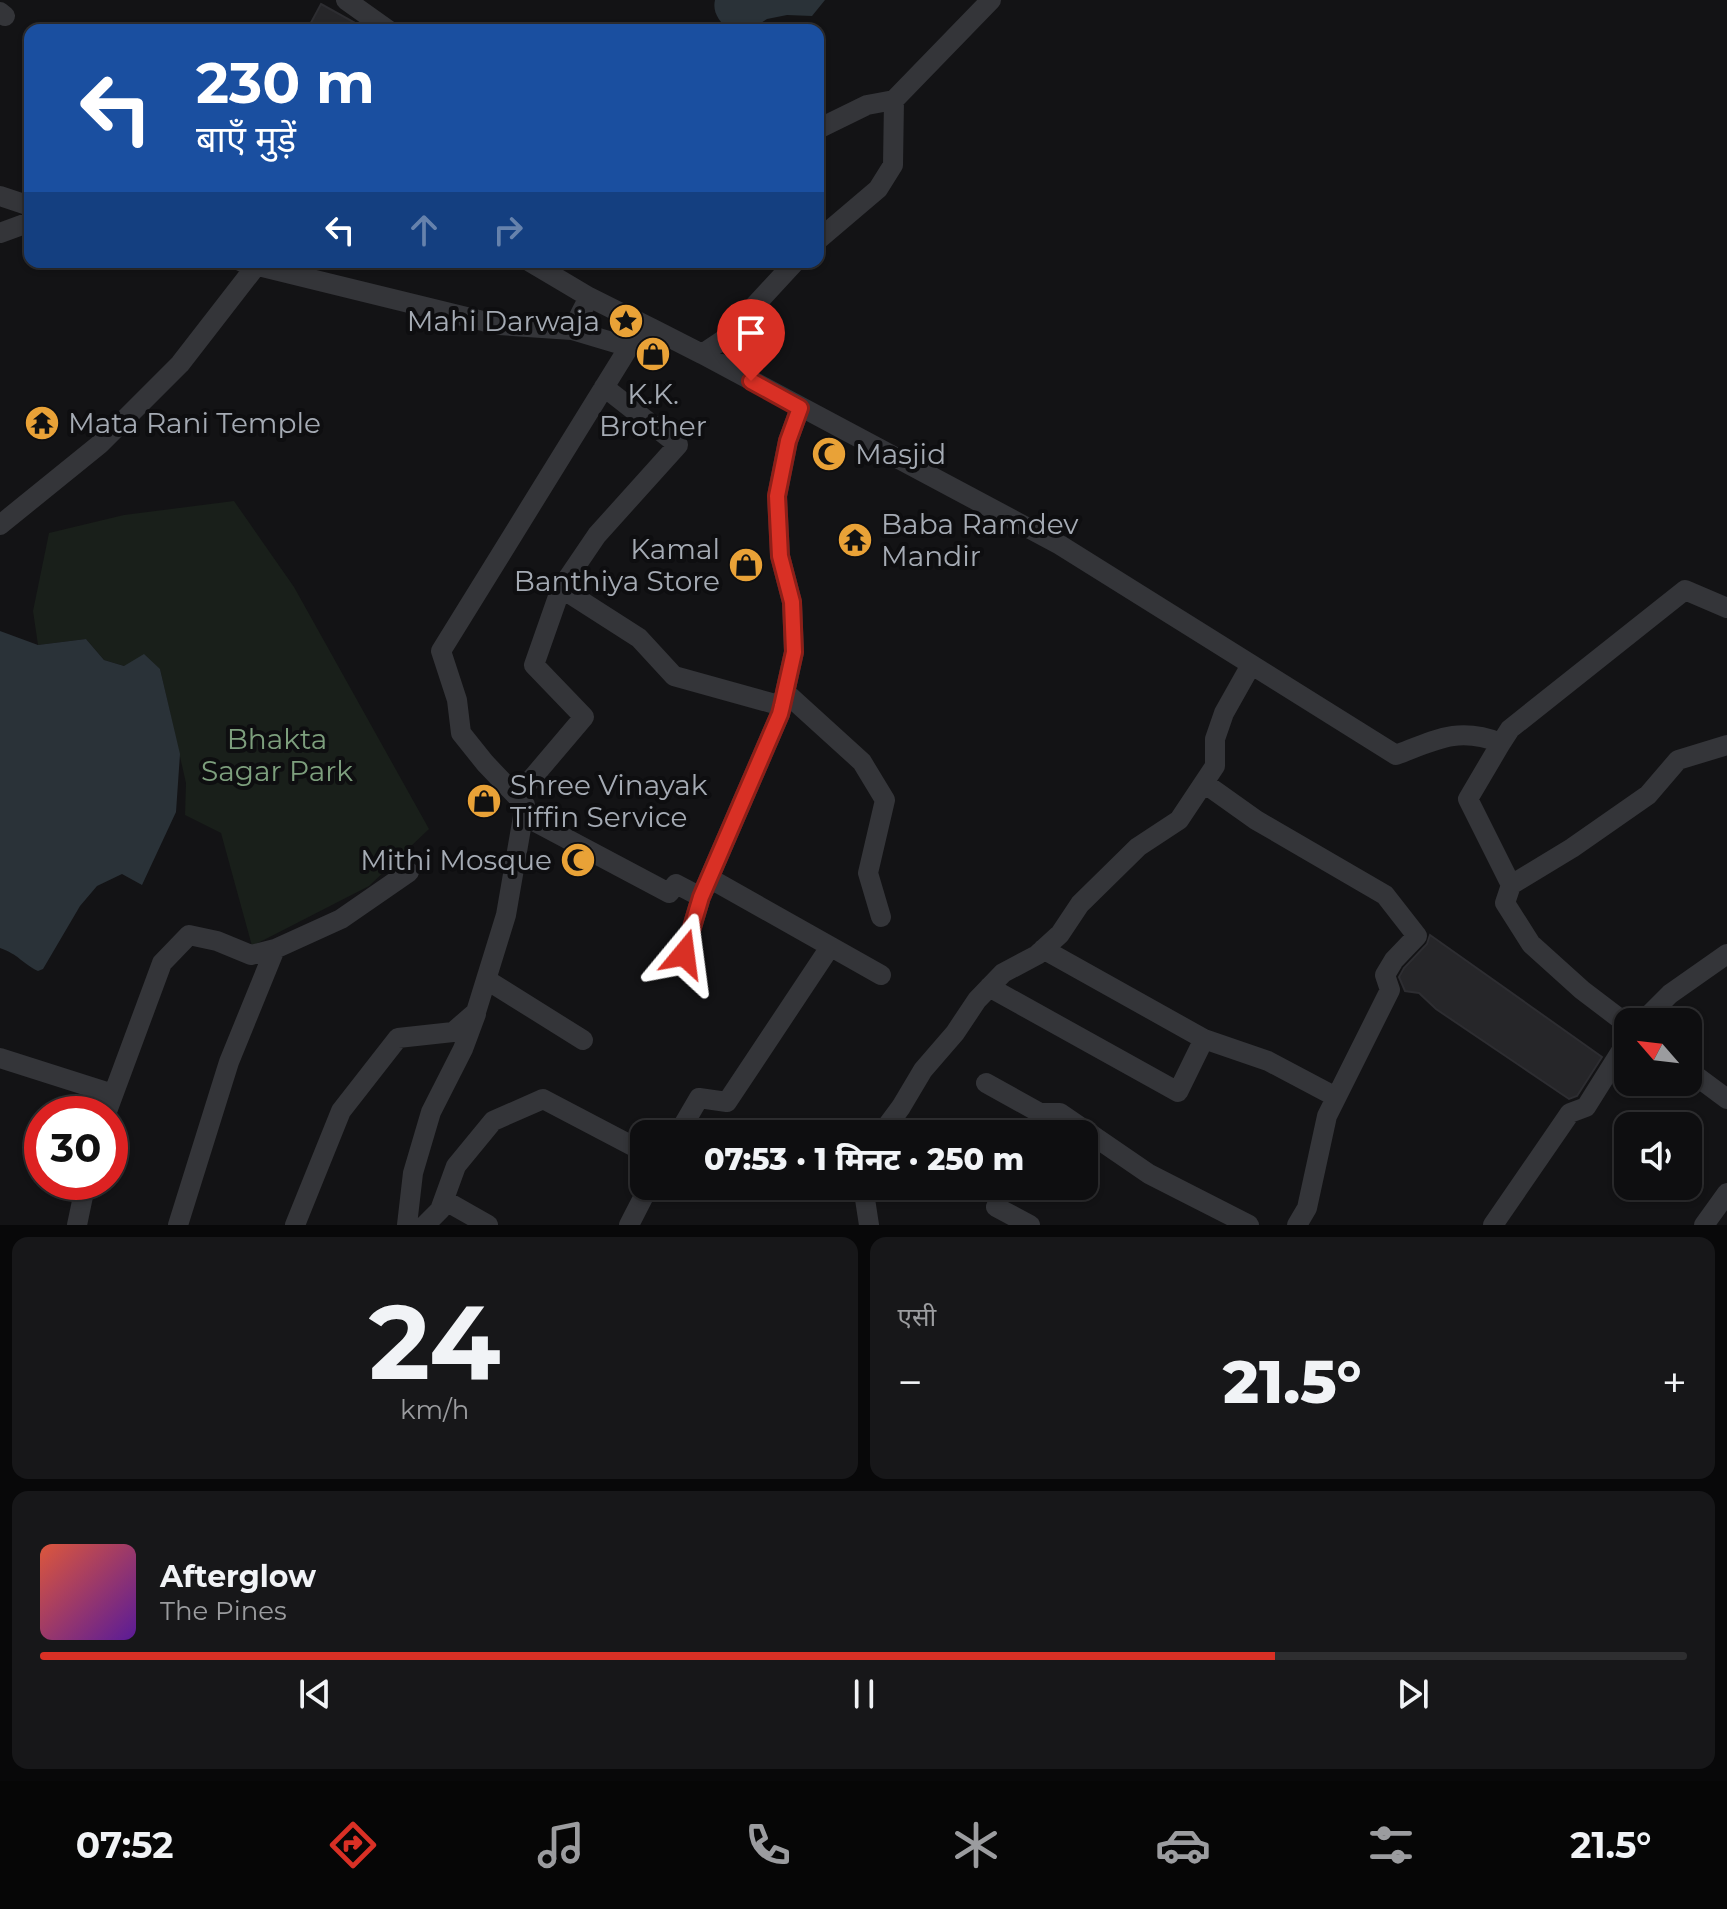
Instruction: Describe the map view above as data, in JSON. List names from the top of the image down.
{
  "parks": ["Bhakta Sagar Park"],
  "places": {
    "place": ["Mahi Darwaja"],
    "shop": ["K.K. Brother", "Kamal Banthiya Store", "Shree Vinayak Tiffin Service"],
    "temple": ["Mata Rani Temple", "Baba Ramdev Mandir"],
    "mosque": ["Masjid", "Mithi Mosque"]
  },
  "north": "top left",
  "page": {
    "turn": ["230 m", "बाएँ मुड़ें"],
    "limit": "30",
    "trip": "07:53 · 1 मिनट · 250 m",
    "tile": [
      ["24", "km/h"],
      "एसी"
    ],
    "heat": ["−", "21.5°", "+"],
    "song": ["Afterglow", "The Pines"],
    "tabs": ["07:52", "21.5°"]
  }
}
